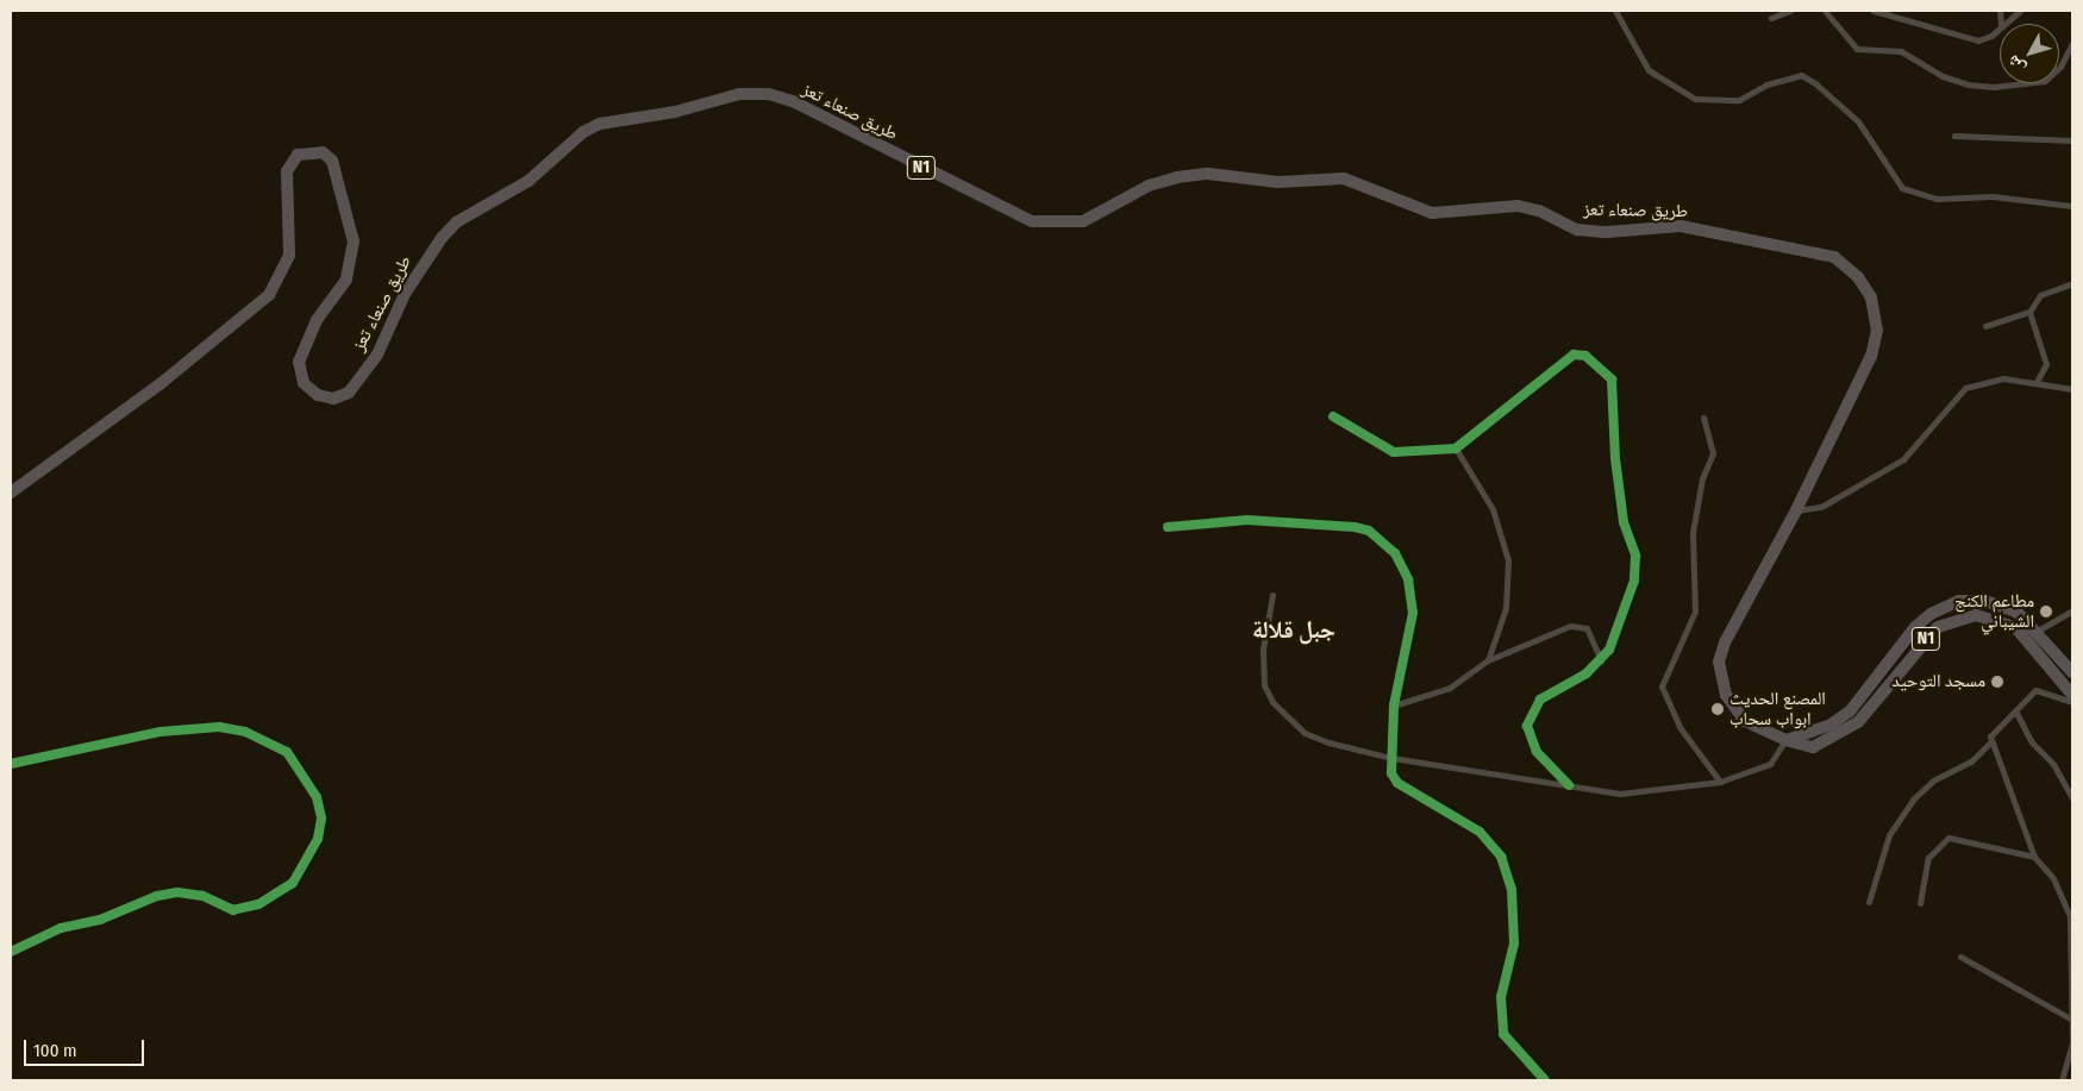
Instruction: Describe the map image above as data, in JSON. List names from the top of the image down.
{
  "streets": {
    "highway": ["طريق صنعاء تعز", "N1"]
  },
  "crossings": [
    ["طريق صنعاء تعز", "N1"]
  ],
  "districts": ["جبل قلالة"],
  "places": ["مطاعم الكنج الشيباني", "مسجد التوحيد", "المصنع الحديث ابواب سحاب"],
  "scale_bar": "100 m",
  "north": "bottom left"
}
